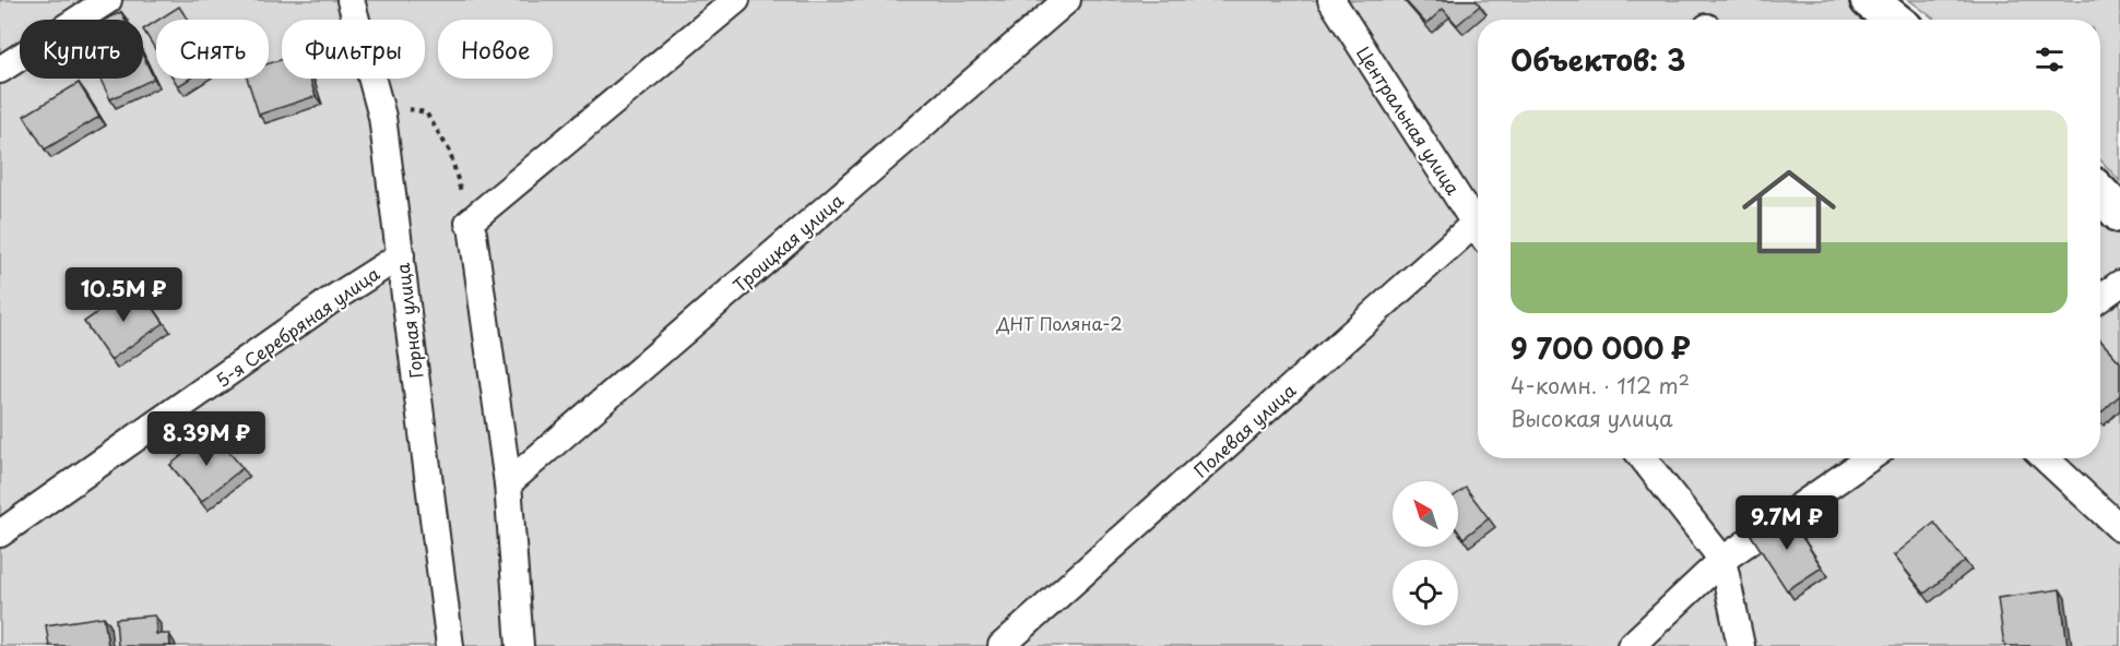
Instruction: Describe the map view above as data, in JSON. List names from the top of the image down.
{
  "streets": {
    "street": [
      "Центральная улица",
      "Троицкая улица",
      "Горная улица",
      "5-я Серебряная улица",
      "Полевая улица"
    ]
  },
  "crossings": [
    ["Горная улица", "5-я Серебряная улица"]
  ],
  "parks": ["ДНТ Поляна-2"],
  "north": "top left",
  "page": {
    "chip": [
      "Купить",
      "Снять",
      "Фильтры",
      "Новое"
    ],
    "heading": "Объектов: 3",
    "list": [
      {
        "name": "9 700 000 ₽",
        "note": "4-комн. · 112 m² · Высокая улица"
      }
    ],
    "price": ["10.5M ₽", "8.39M ₽", "9.7M ₽"]
  }
}
